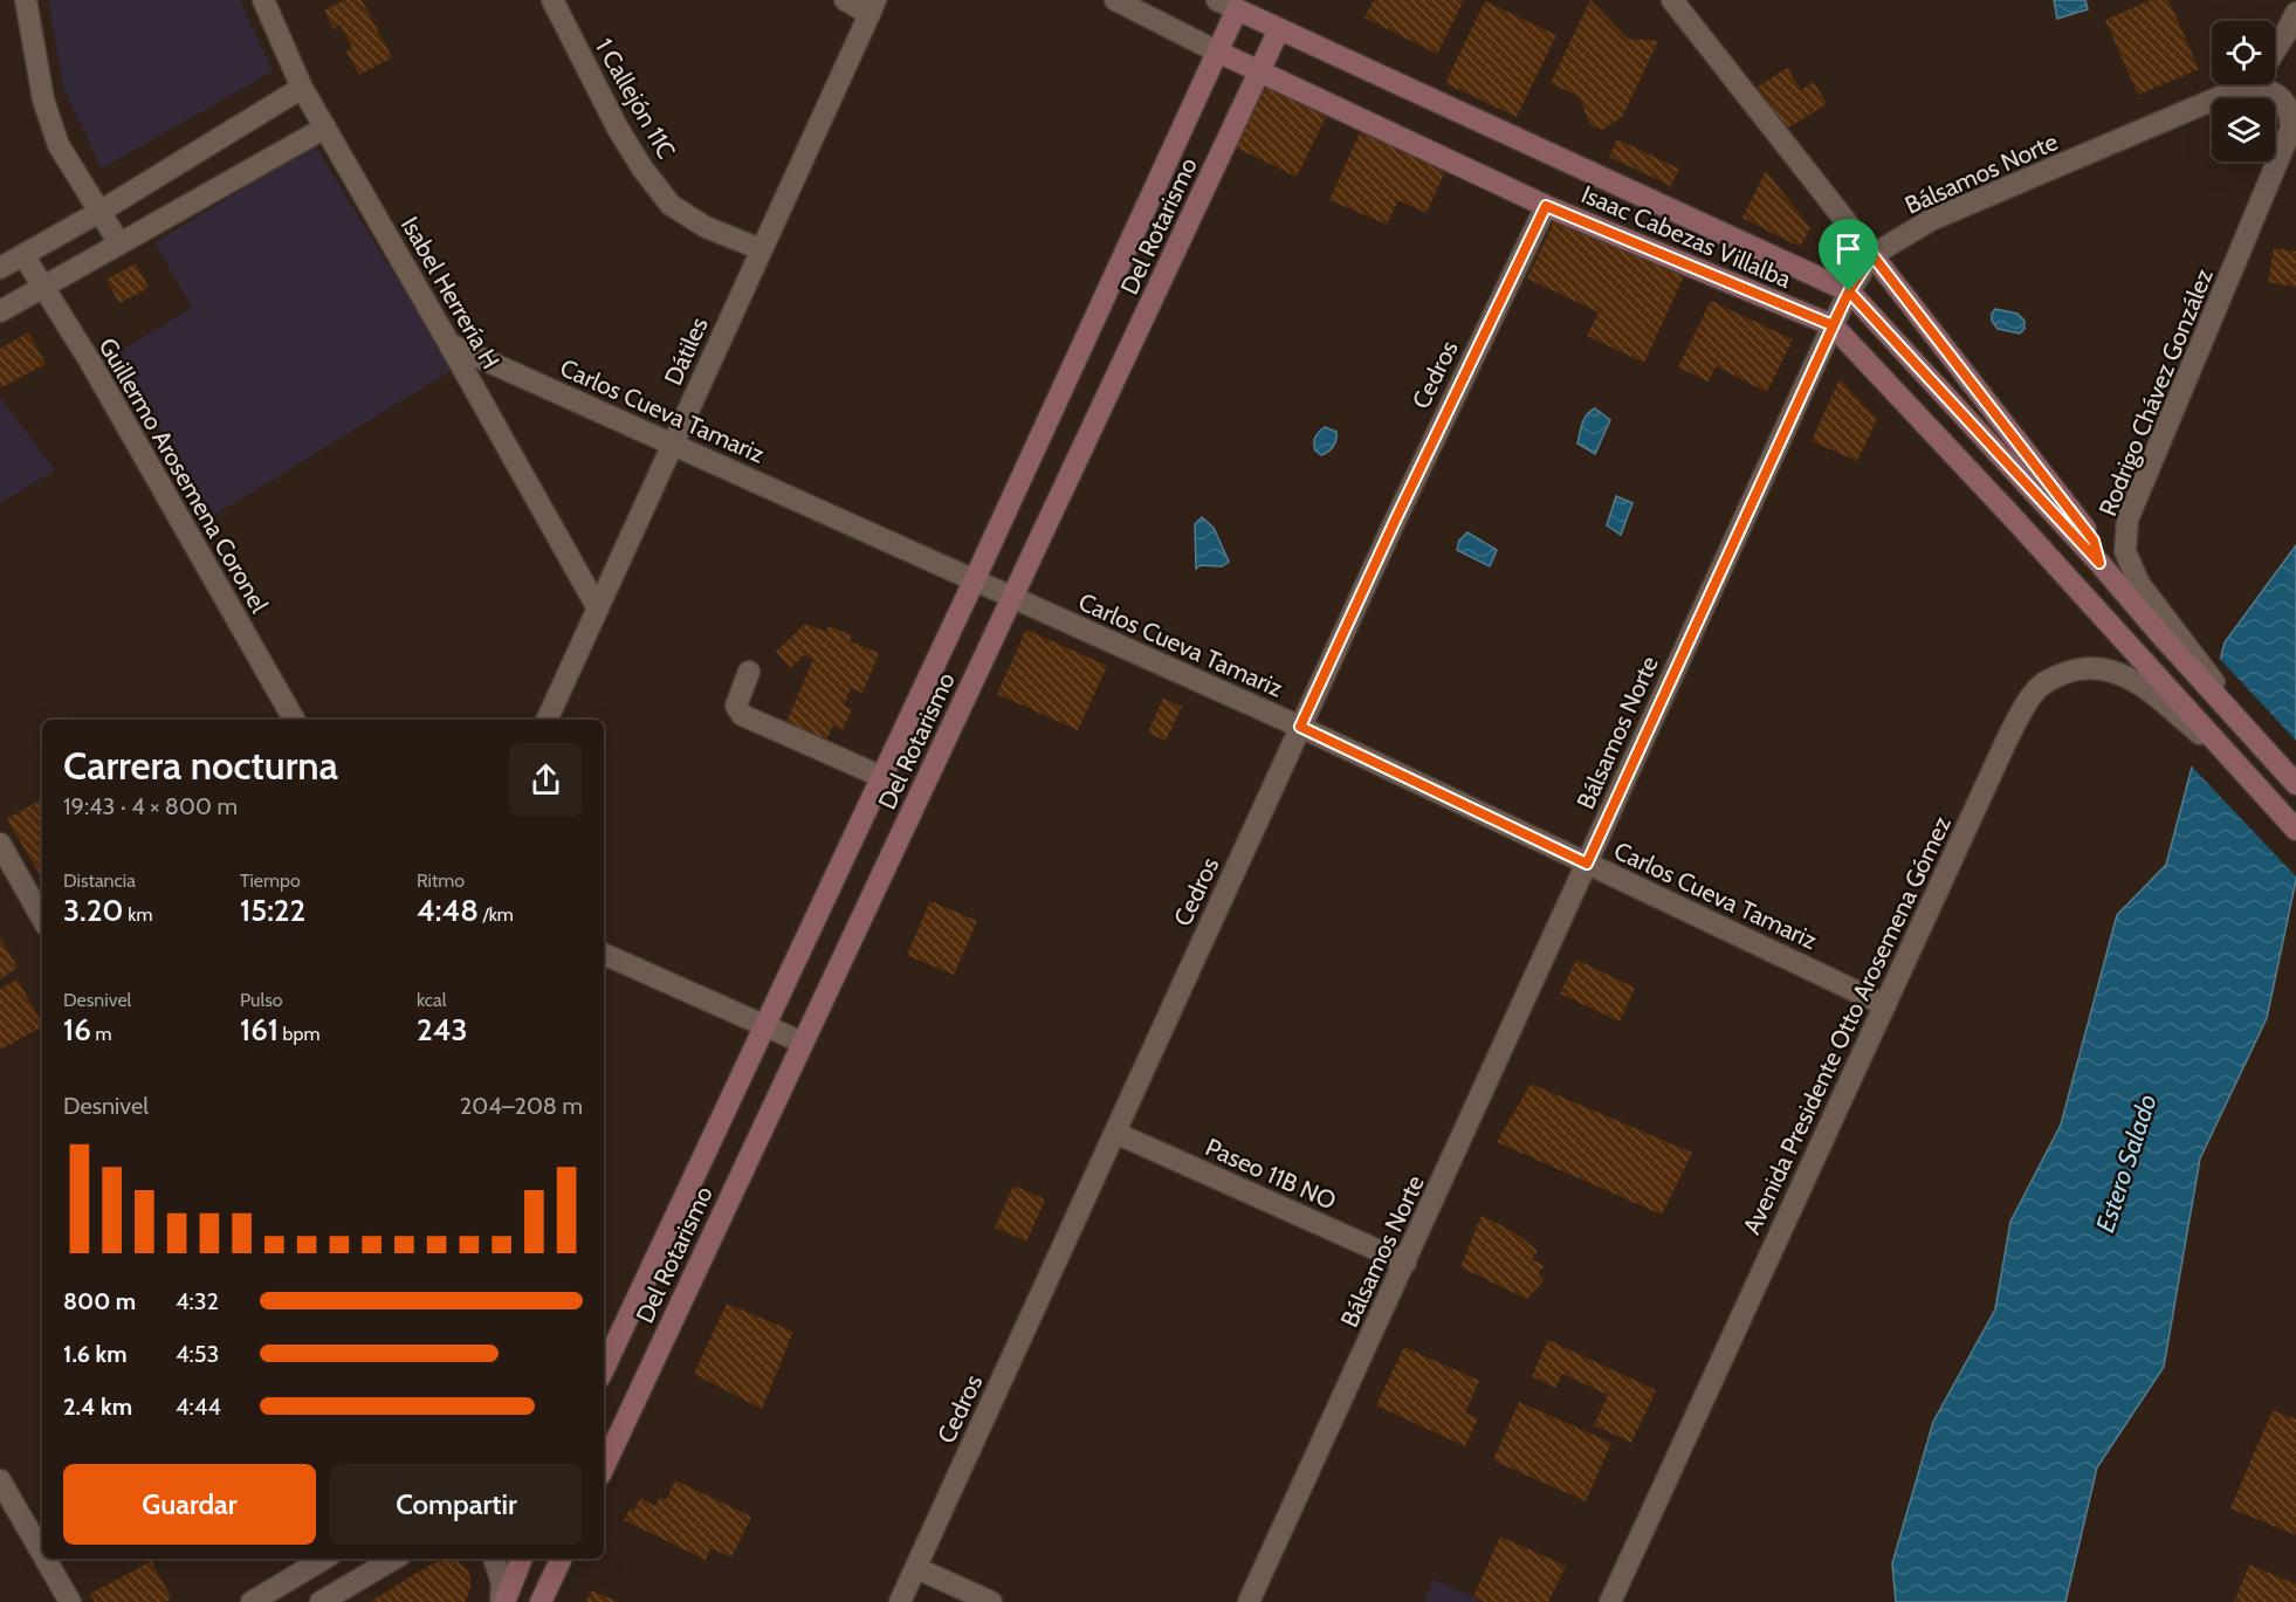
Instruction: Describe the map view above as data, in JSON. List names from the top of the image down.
{
  "streets": {
    "main road": ["Del Rotarismo", "Isaac Cabezas Villalba"],
    "street": [
      "1 Callejón 11C",
      "Bálsamos Norte",
      "Isabel Herrería H",
      "Dátiles",
      "Cedros",
      "Rodrigo Chávez González",
      "Carlos Cueva Tamariz",
      "Guillermo Arosemena Coronel",
      "Avenida Presidente Otto Arosemena Gómez",
      "Paseo 11B NO"
    ]
  },
  "crossings": [
    ["1 Callejón 11C", "Dátiles"],
    ["Bálsamos Norte", "Isaac Cabezas Villalba"],
    ["Bálsamos Norte", "Carlos Cueva Tamariz"],
    ["Bálsamos Norte", "Paseo 11B NO"],
    ["Del Rotarismo", "Isaac Cabezas Villalba"],
    ["Del Rotarismo", "Carlos Cueva Tamariz"],
    ["Isaac Cabezas Villalba", "Cedros"],
    ["Isaac Cabezas Villalba", "Rodrigo Chávez González"],
    ["Isaac Cabezas Villalba", "Avenida Presidente Otto Arosemena Gómez"],
    ["Isabel Herrería H", "Dátiles"],
    ["Isabel Herrería H", "Carlos Cueva Tamariz"],
    ["Dátiles", "Carlos Cueva Tamariz"],
    ["Cedros", "Carlos Cueva Tamariz"],
    ["Cedros", "Paseo 11B NO"],
    ["Carlos Cueva Tamariz", "Avenida Presidente Otto Arosemena Gómez"]
  ],
  "water": ["Estero Salado"],
  "page": {
    "heading": ["Carrera nocturna", "19:43 · 4 × 800 m"],
    "stats": [
      ["Distancia", "3.20 km"],
      ["Tiempo", "15:22"],
      ["Ritmo", "4:48 /km"],
      ["Desnivel", "16 m"],
      ["Pulso", "161 bpm"],
      ["kcal", "243"]
    ],
    "chart": ["Desnivel", "204–208 m"],
    "list": [
      {
        "name": "800 m",
        "note": "4:32"
      },
      {
        "name": "1.6 km",
        "note": "4:53"
      },
      {
        "name": "2.4 km",
        "note": "4:44"
      }
    ],
    "buttons": ["Guardar", "Compartir"]
  }
}
